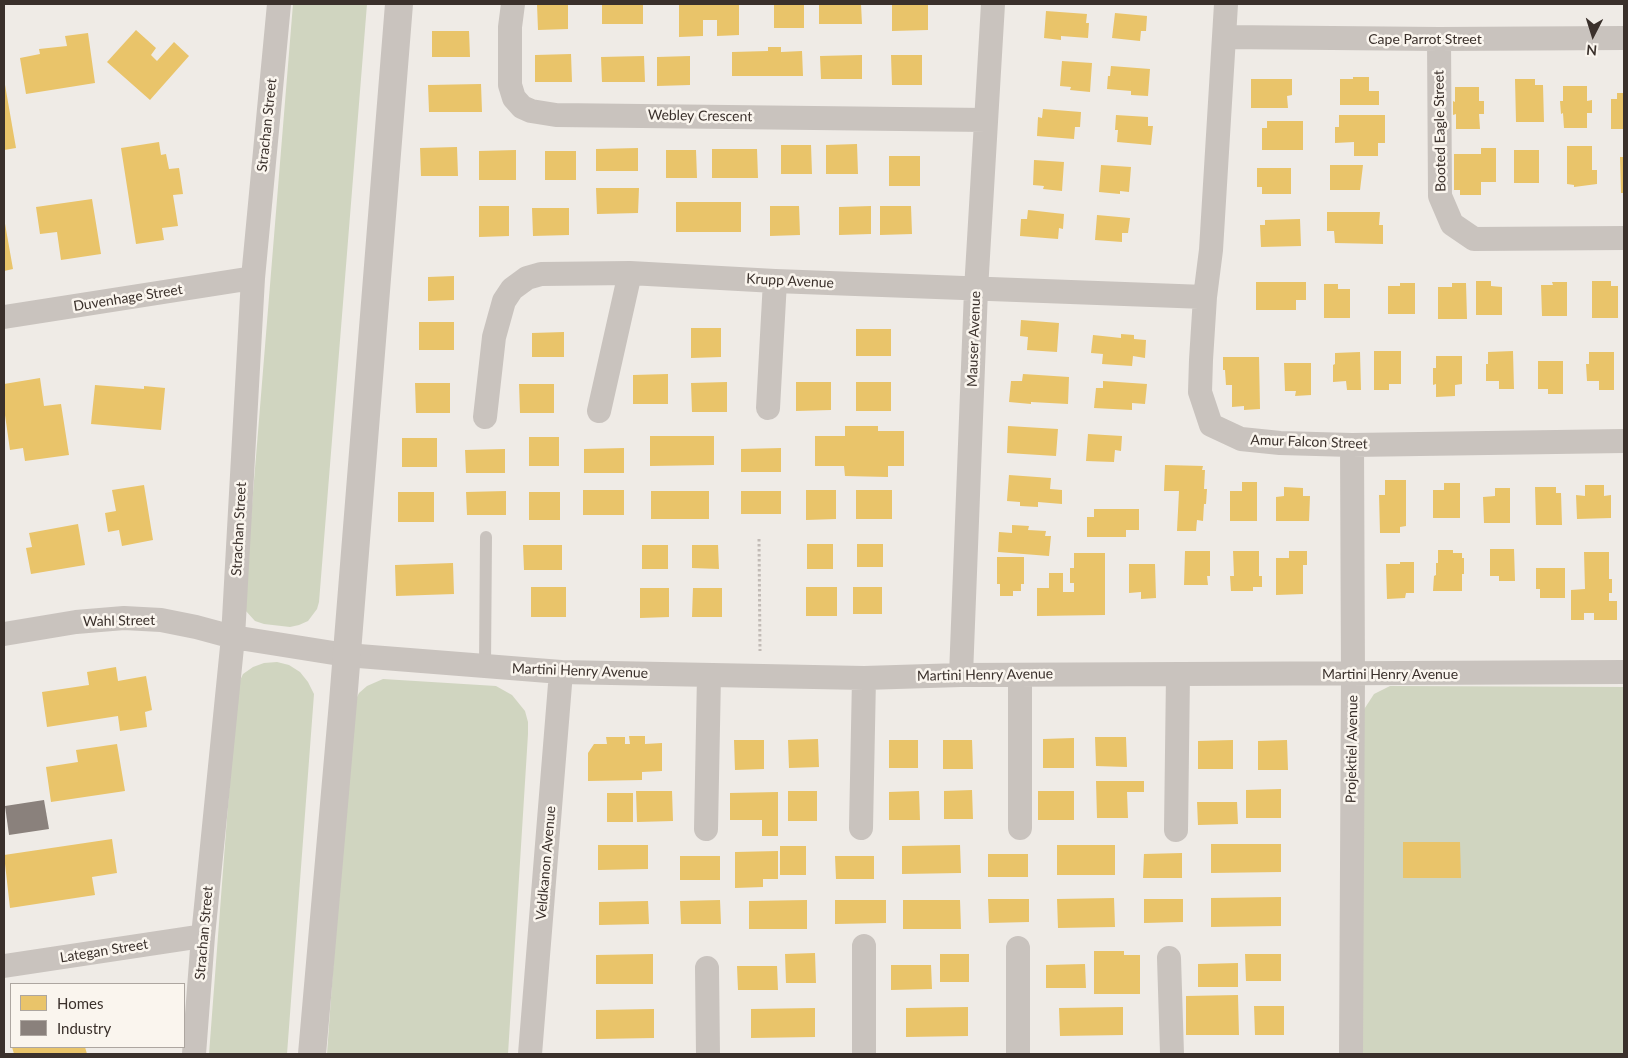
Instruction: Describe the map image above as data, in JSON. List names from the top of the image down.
{
  "streets": {
    "street": [
      "Cape Parrot Street",
      "Webley Crescent",
      "Strachan Street",
      "Booted Eagle Street",
      "Krupp Avenue",
      "Duvenhage Street",
      "Mauser Avenue",
      "Amur Falcon Street",
      "Wahl Street",
      "Martini Henry Avenue",
      "Projektiel Avenue",
      "Veldkanon Avenue",
      "Lategan Street"
    ]
  },
  "crossings": [
    ["Cape Parrot Street", "Booted Eagle Street"],
    ["Cape Parrot Street", "Amur Falcon Street"],
    ["Webley Crescent", "Mauser Avenue"],
    ["Strachan Street", "Duvenhage Street"],
    ["Strachan Street", "Wahl Street"],
    ["Strachan Street", "Lategan Street"],
    ["Krupp Avenue", "Mauser Avenue"],
    ["Krupp Avenue", "Amur Falcon Street"],
    ["Mauser Avenue", "Martini Henry Avenue"],
    ["Amur Falcon Street", "Projektiel Avenue"],
    ["Wahl Street", "Martini Henry Avenue"],
    ["Martini Henry Avenue", "Projektiel Avenue"],
    ["Martini Henry Avenue", "Veldkanon Avenue"]
  ],
  "legend": ["Homes", "Industry"],
  "north": "bottom"
}
